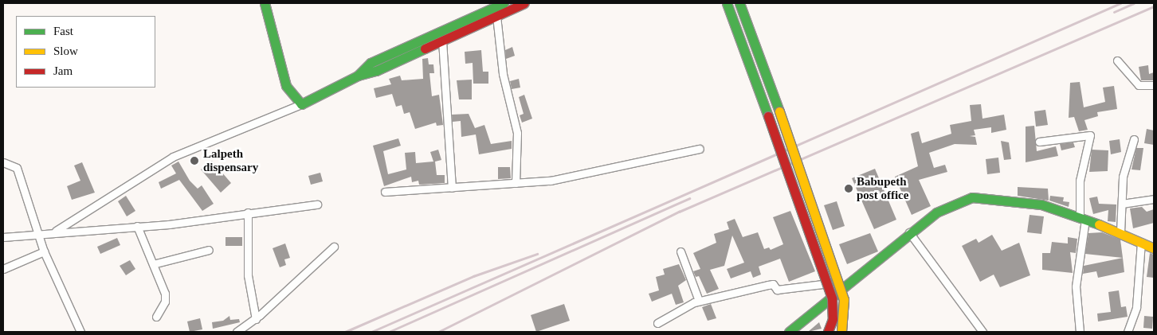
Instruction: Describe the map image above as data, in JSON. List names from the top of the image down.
{
  "places": ["Lalpeth dispensary", "Babupeth post office"],
  "legend": ["Fast", "Slow", "Jam"]
}
